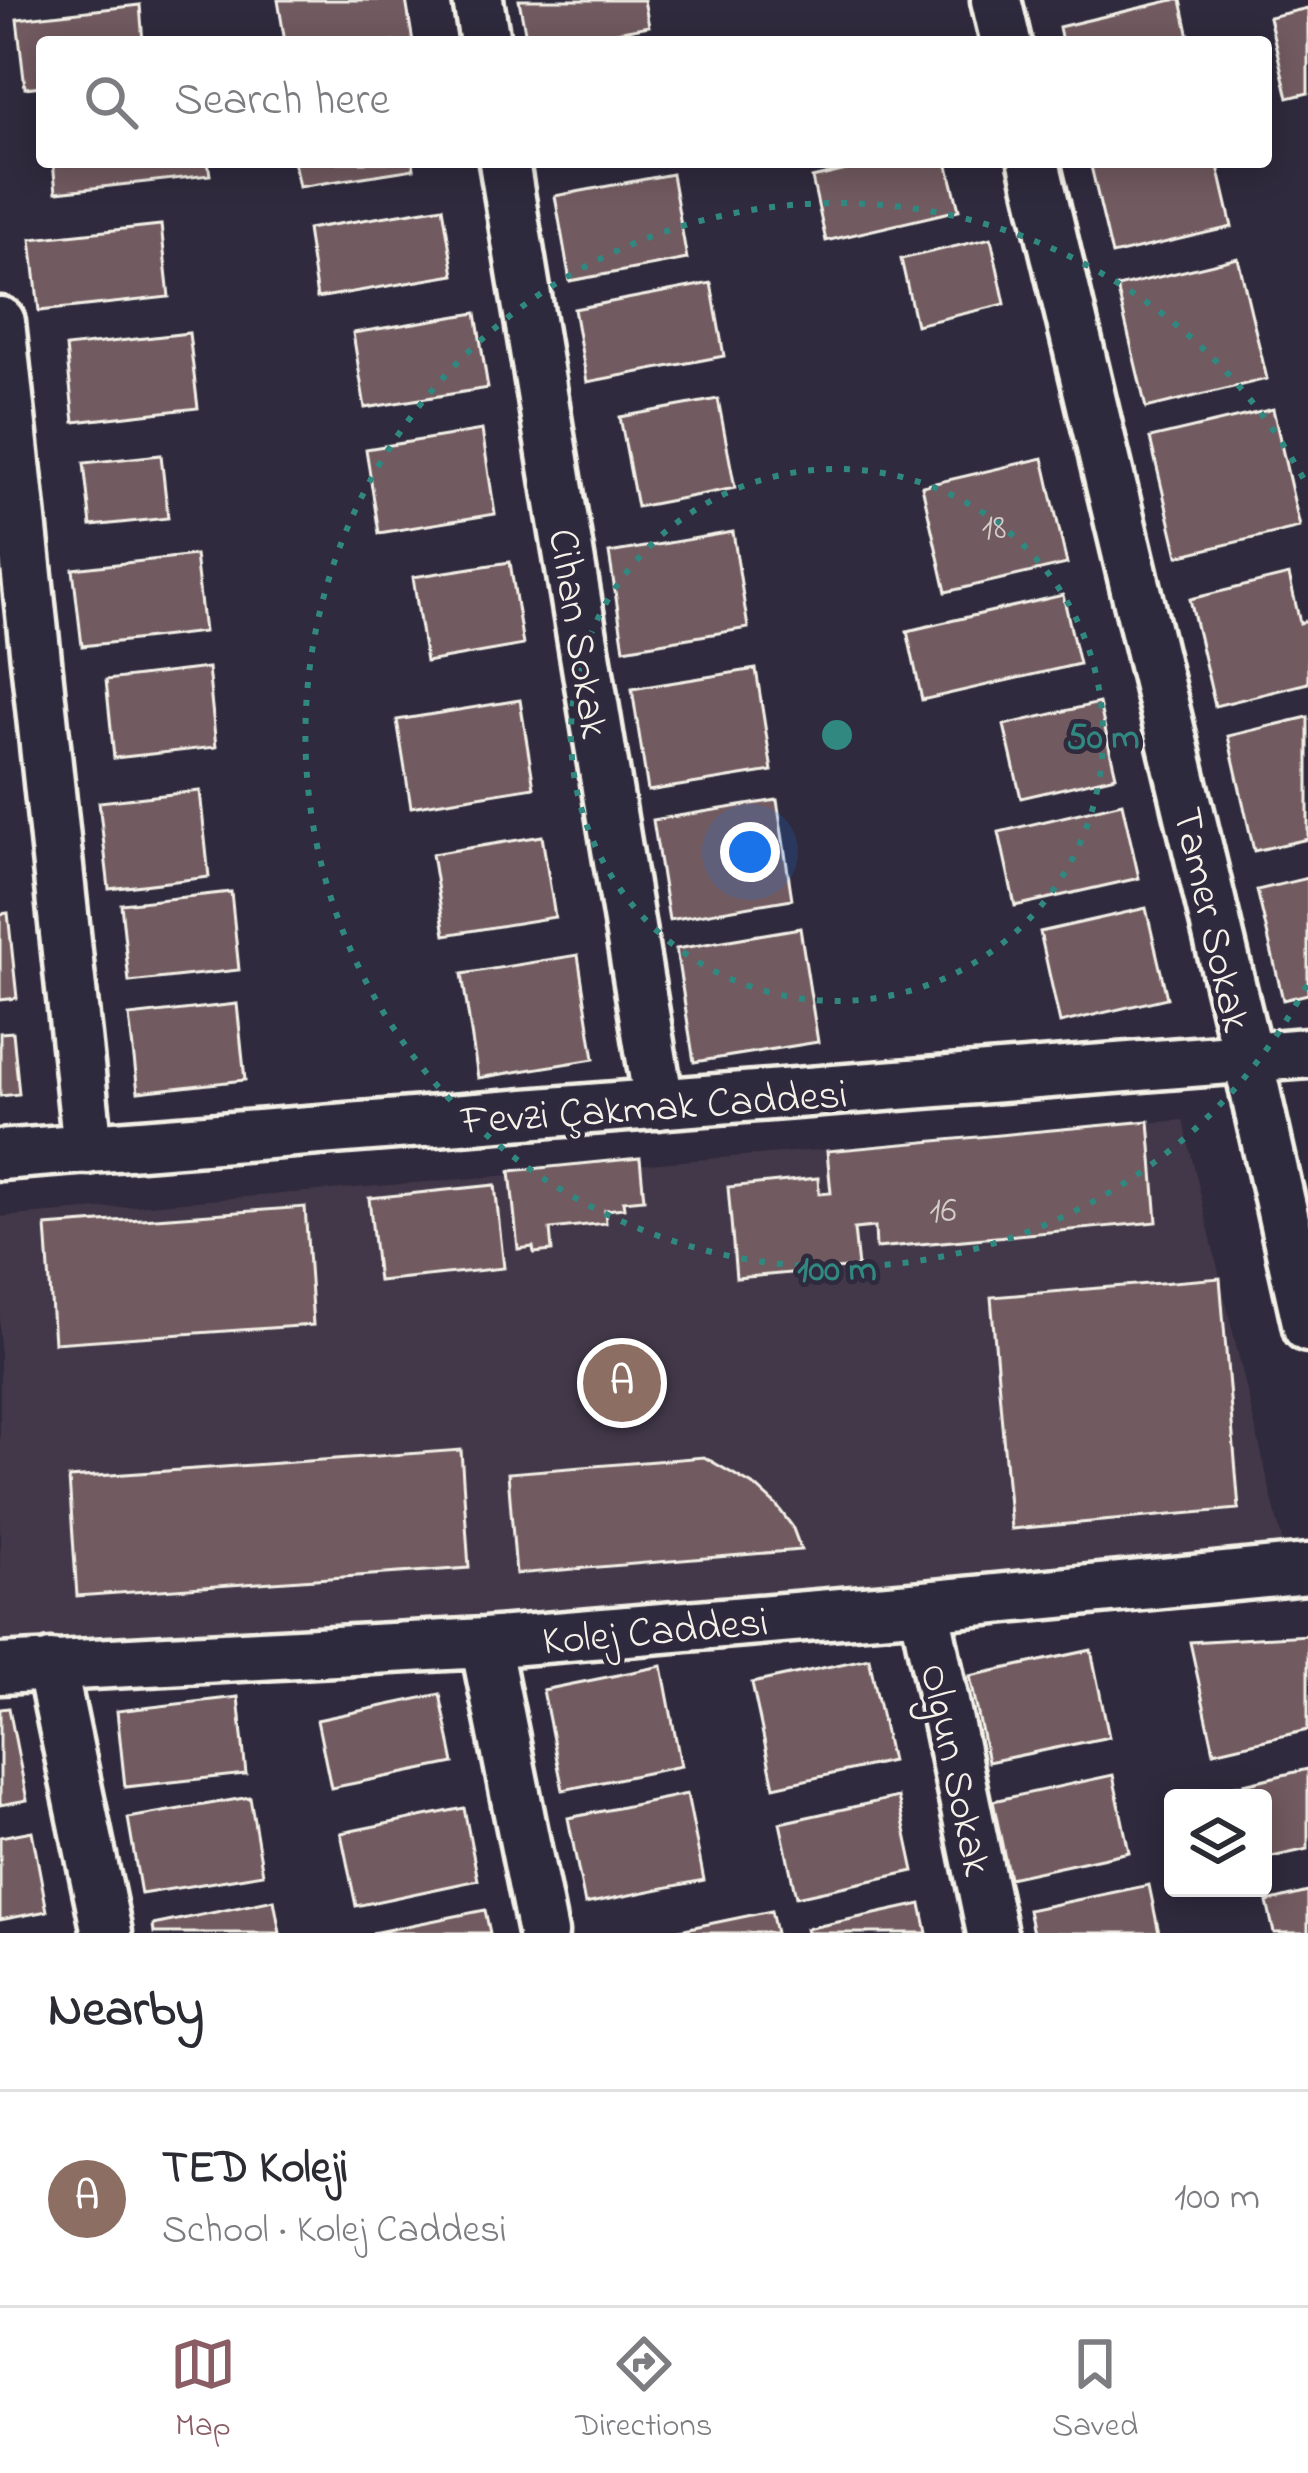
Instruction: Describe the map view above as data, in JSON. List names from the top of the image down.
{
  "streets": {
    "street": [
      "Cihan Sokak",
      "Tamer Sokak",
      "Fevzi Çakmak Caddesi",
      "Kolej Caddesi",
      "Olgun Sokak"
    ]
  },
  "crossings": [
    ["Cihan Sokak", "Fevzi Çakmak Caddesi"],
    ["Tamer Sokak", "Fevzi Çakmak Caddesi"],
    ["Kolej Caddesi", "Olgun Sokak"]
  ],
  "house_numbers": ["18", "16"],
  "page": {
    "search": "Search here",
    "pins": "A",
    "heading": "Nearby",
    "list": [
      {
        "mark": "A",
        "name": "TED Koleji",
        "note": "School · Kolej Caddesi",
        "value": "100 m"
      }
    ],
    "nav": ["Map", "Directions", "Saved"]
  },
  "rings": ["50 m", "100 m"]
}
